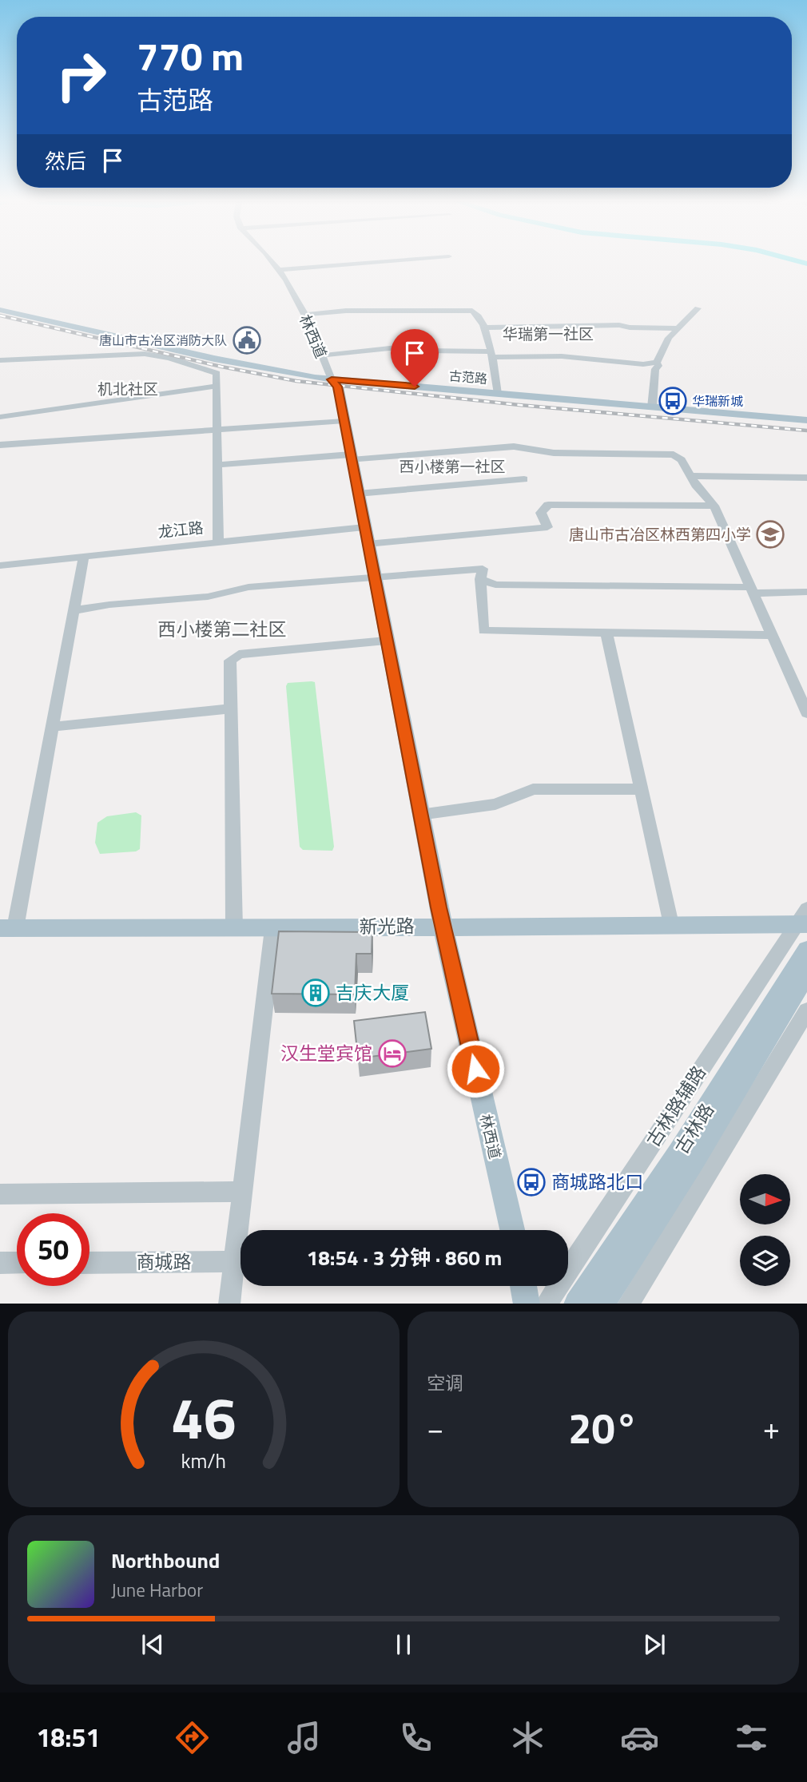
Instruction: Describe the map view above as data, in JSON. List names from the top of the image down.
{
  "streets": {
    "main road": [
      "林西道",
      "古范路",
      "新光路",
      "古林路"
    ],
    "street": ["龙江路", "古林路辅路", "商城路"]
  },
  "crossings": [
    ["林西道", "古范路"],
    ["林西道", "龙江路"],
    ["林西道", "新光路"],
    ["新光路", "古林路辅路"]
  ],
  "districts": [
    "华瑞第一社区",
    "机北社区",
    "西小楼第一社区",
    "西小楼第二社区"
  ],
  "places": {
    "public building": ["唐山市古冶区消防大队"],
    "bus stop": ["华瑞新城", "商城路北口"],
    "school or university": ["唐山市古冶区林西第四小学"],
    "building": ["吉庆大厦"],
    "hotel": ["汉生堂宾馆"]
  },
  "north": "right",
  "page": {
    "turn": ["770 m", "古范路"],
    "then": "然后",
    "limit": "50",
    "trip": "18:54 · 3 分钟 · 860 m",
    "tile": "空调",
    "heat": ["−", "20°", "+"],
    "song": ["Northbound", "June Harbor"],
    "tabs": "18:51",
    "gauge": ["46", "km/h"]
  }
}
